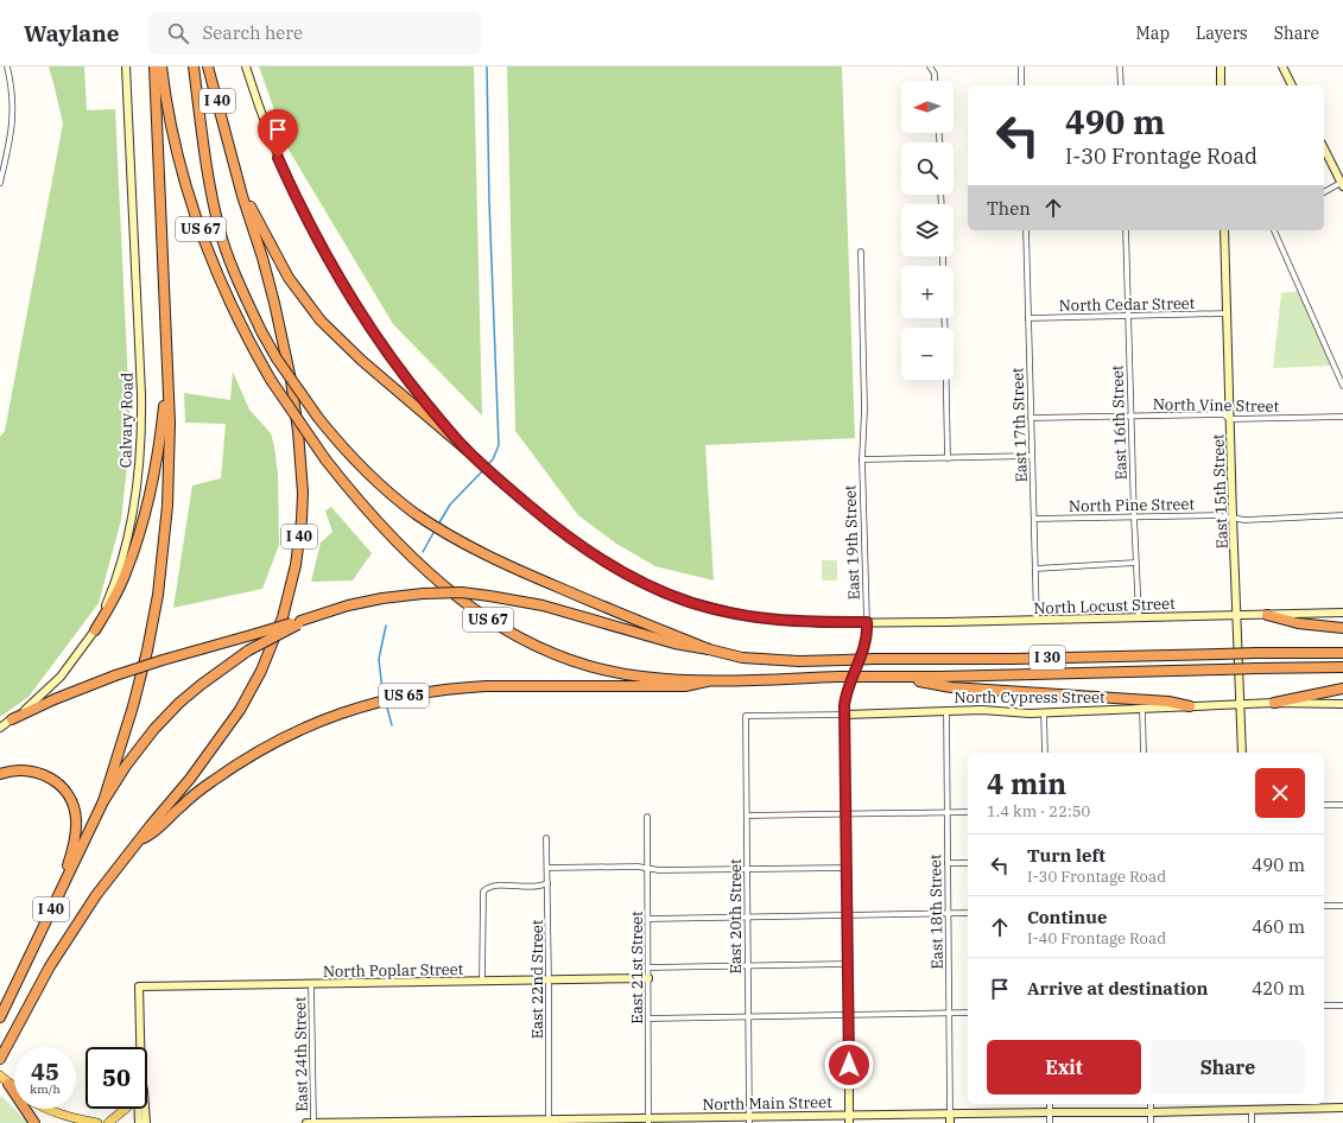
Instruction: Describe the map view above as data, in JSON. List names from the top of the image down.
{
  "streets": {
    "highway": [
      "I 40",
      "US 67",
      "I 30",
      "US 65"
    ],
    "main road": [
      "Calvary Road",
      "East 15th Street",
      "East 19th Street",
      "North Locust Street",
      "North Cypress Street",
      "North Poplar Street",
      "North Main Street"
    ],
    "street": [
      "North Cedar Street",
      "North Vine Street",
      "East 16th Street",
      "East 17th Street",
      "North Pine Street",
      "East 18th Street",
      "East 20th Street",
      "East 21st Street",
      "East 22nd Street",
      "East 24th Street"
    ]
  },
  "crossings": [
    ["I 40", "US 65"],
    ["US 67", "I 30"],
    ["US 67", "US 65"],
    ["North Cedar Street", "East 16th Street"],
    ["North Cedar Street", "East 17th Street"],
    ["North Cedar Street", "East 15th Street"],
    ["North Vine Street", "East 16th Street"],
    ["North Vine Street", "East 17th Street"],
    ["North Vine Street", "East 15th Street"],
    ["East 16th Street", "North Pine Street"],
    ["East 16th Street", "North Locust Street"],
    ["East 17th Street", "North Pine Street"],
    ["East 17th Street", "North Locust Street"],
    ["East 15th Street", "North Pine Street"],
    ["East 15th Street", "North Locust Street"],
    ["East 15th Street", "North Cypress Street"],
    ["East 19th Street", "North Locust Street"],
    ["East 19th Street", "North Cypress Street"],
    ["East 19th Street", "North Main Street"],
    ["I 30", "US 65"],
    ["North Cypress Street", "East 18th Street"],
    ["North Cypress Street", "East 20th Street"],
    ["East 18th Street", "North Main Street"],
    ["East 20th Street", "North Main Street"],
    ["East 21st Street", "North Poplar Street"],
    ["East 21st Street", "North Main Street"],
    ["North Poplar Street", "East 22nd Street"],
    ["North Poplar Street", "East 24th Street"],
    ["East 22nd Street", "North Main Street"],
    ["East 24th Street", "North Main Street"]
  ],
  "north": "left",
  "page": {
    "header": "Waylane",
    "search": "Search here",
    "nav": ["Map", "Layers", "Share"],
    "map_buttons": ["+", "−"],
    "turn": ["490 m", "I-30 Frontage Road"],
    "then": "Then",
    "heading": ["4 min", "1.4 km · 22:50"],
    "list": [
      {
        "name": "Turn left",
        "note": "I-30 Frontage Road",
        "value": "490 m"
      },
      {
        "name": "Continue",
        "note": "I-40 Frontage Road",
        "value": "460 m"
      },
      {
        "name": "Arrive at destination",
        "value": "420 m"
      }
    ],
    "buttons": ["Exit", "Share"],
    "speed": "45 km/h",
    "limit": "50"
  }
}
